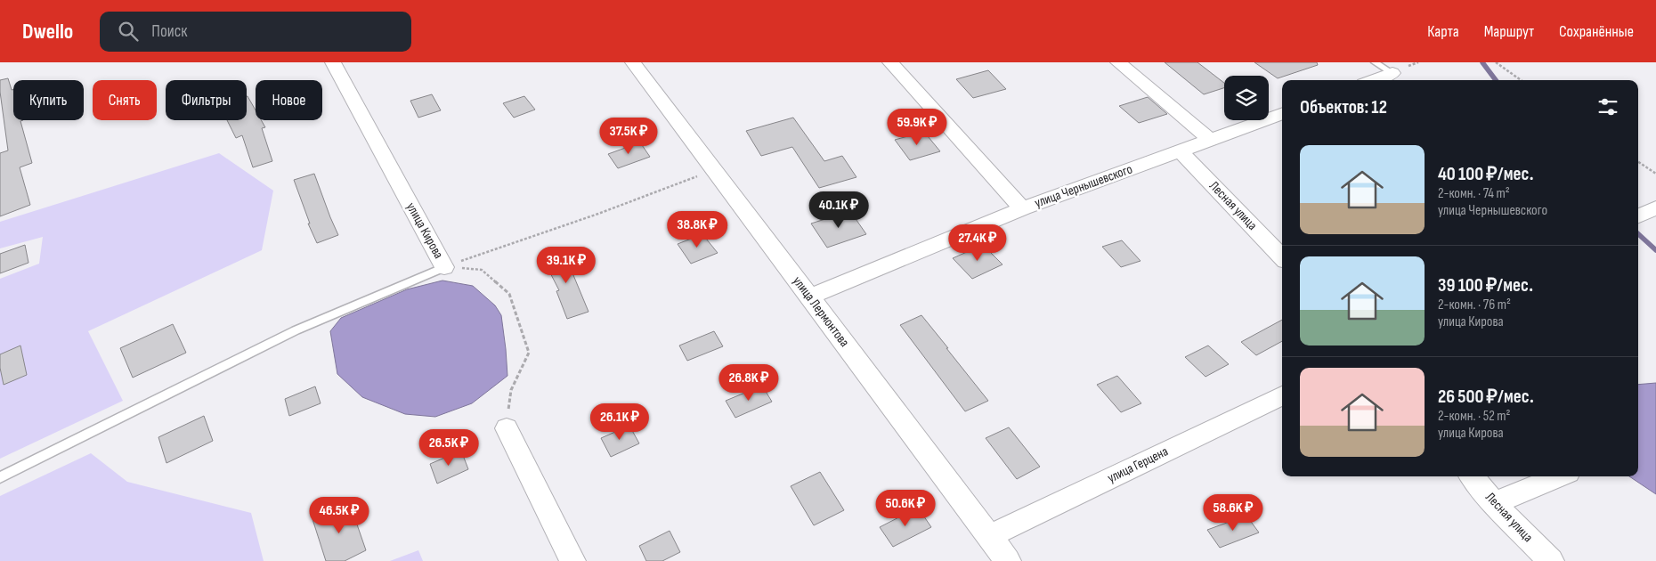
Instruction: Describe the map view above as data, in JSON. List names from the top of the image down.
{
  "streets": {
    "street": [
      "улица Чернышевского",
      "Лесная улица",
      "улица Кирова",
      "улица Лермонтова",
      "улица Герцена"
    ]
  },
  "crossings": [
    ["улица Чернышевского", "Лесная улица"],
    ["улица Чернышевского", "улица Лермонтова"],
    ["улица Лермонтова", "улица Герцена"]
  ],
  "page": {
    "header": "Dwello",
    "search": "Поиск",
    "nav": ["Карта", "Маршрут", "Сохранённые"],
    "chip": [
      "Купить",
      "Снять",
      "Фильтры",
      "Новое"
    ],
    "heading": "Объектов: 12",
    "price": [
      "59.9K ₽",
      "37.5K ₽",
      "40.1K ₽",
      "38.8K ₽",
      "27.4K ₽",
      "39.1K ₽",
      "26.8K ₽",
      "26.1K ₽",
      "26.5K ₽",
      "50.6K ₽",
      "58.6K ₽",
      "46.5K ₽"
    ],
    "list": [
      {
        "name": "40 100 ₽/мес.",
        "note": "2-комн. · 74 m² · улица Чернышевского"
      },
      {
        "name": "39 100 ₽/мес.",
        "note": "2-комн. · 76 m² · улица Кирова"
      },
      {
        "name": "26 500 ₽/мес.",
        "note": "2-комн. · 52 m² · улица Кирова"
      }
    ]
  }
}
